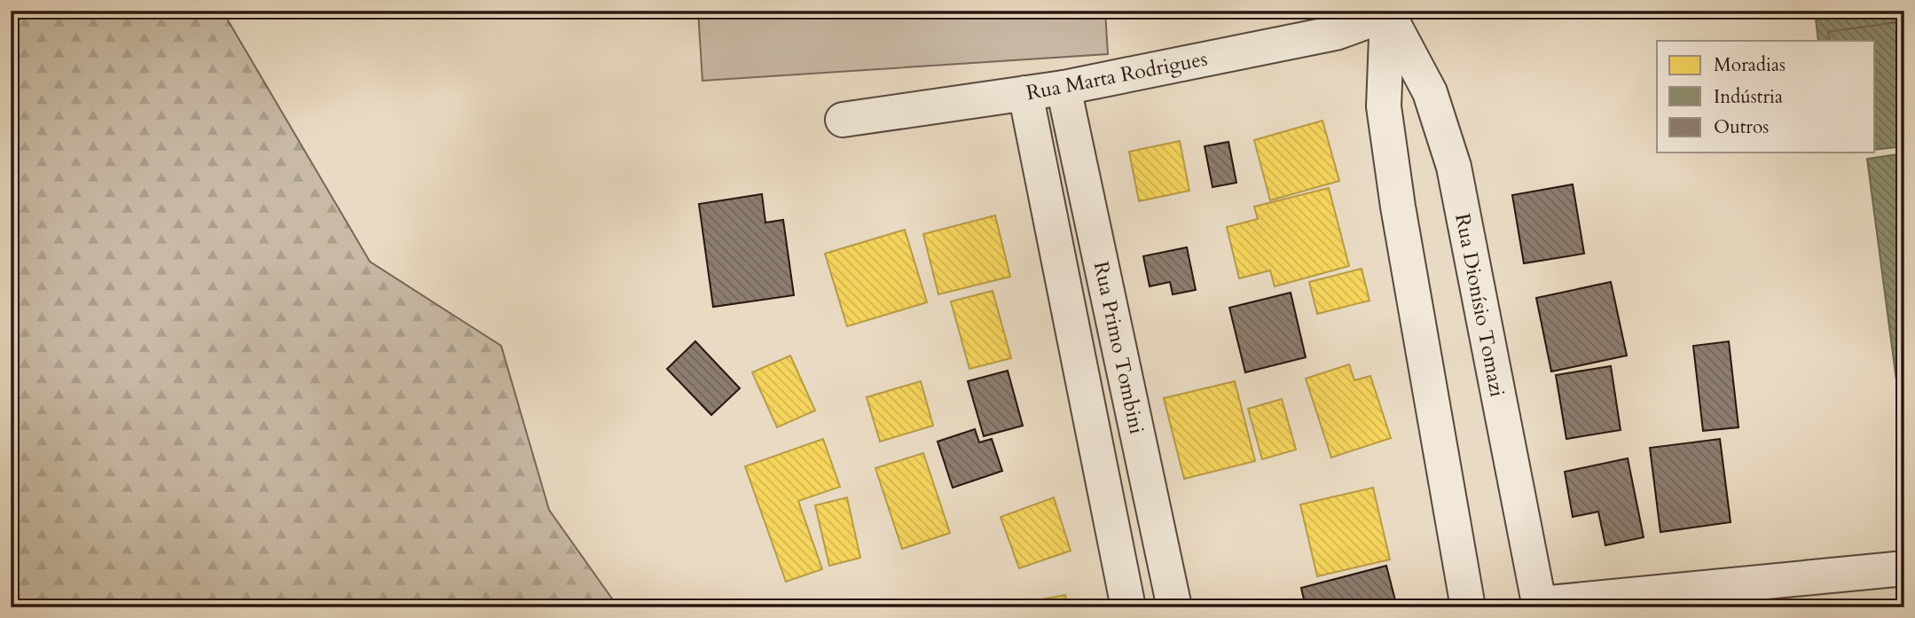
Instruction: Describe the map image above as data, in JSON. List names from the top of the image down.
{
  "streets": {
    "street": ["Rua Marta Rodrigues", "Rua Dionísio Tomazi", "Rua Primo Tombini"]
  },
  "crossings": [
    ["Rua Marta Rodrigues", "Rua Dionísio Tomazi"],
    ["Rua Marta Rodrigues", "Rua Primo Tombini"]
  ],
  "legend": ["Moradias", "Indústria", "Outros"]
}
